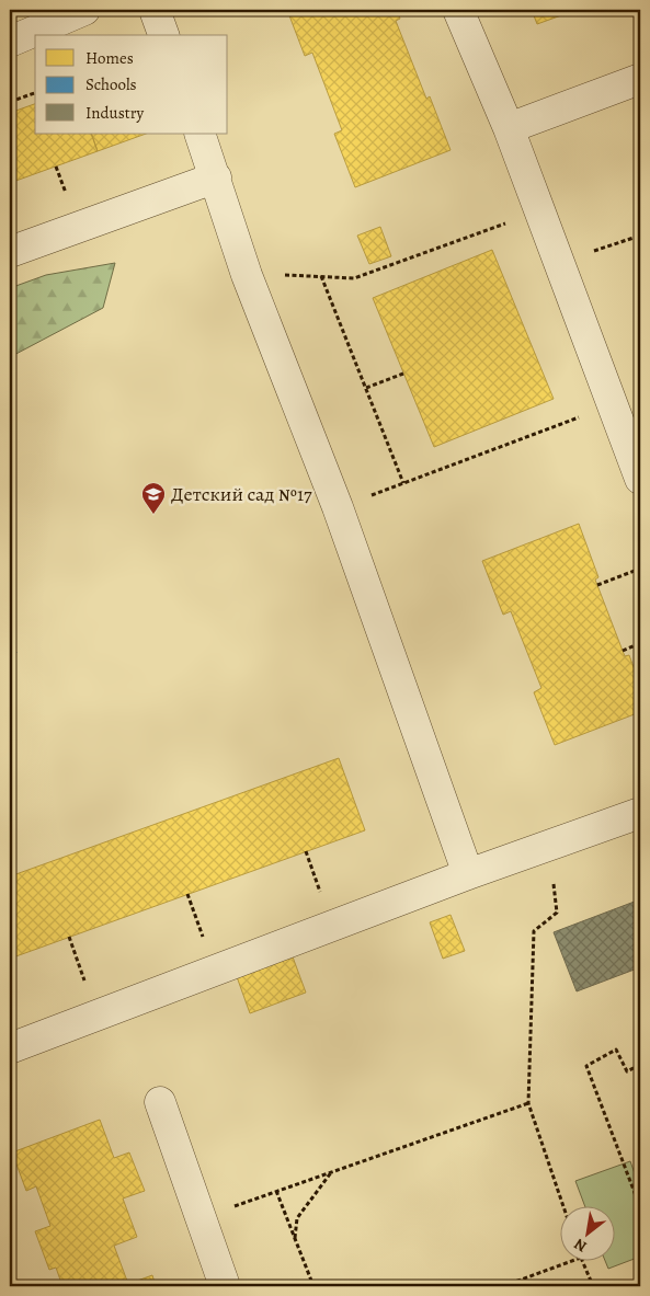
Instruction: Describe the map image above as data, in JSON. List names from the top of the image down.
{
  "places": {
    "school or university": ["Детский сад №17"]
  },
  "legend": ["Homes", "Schools", "Industry"],
  "north": "bottom left"
}
